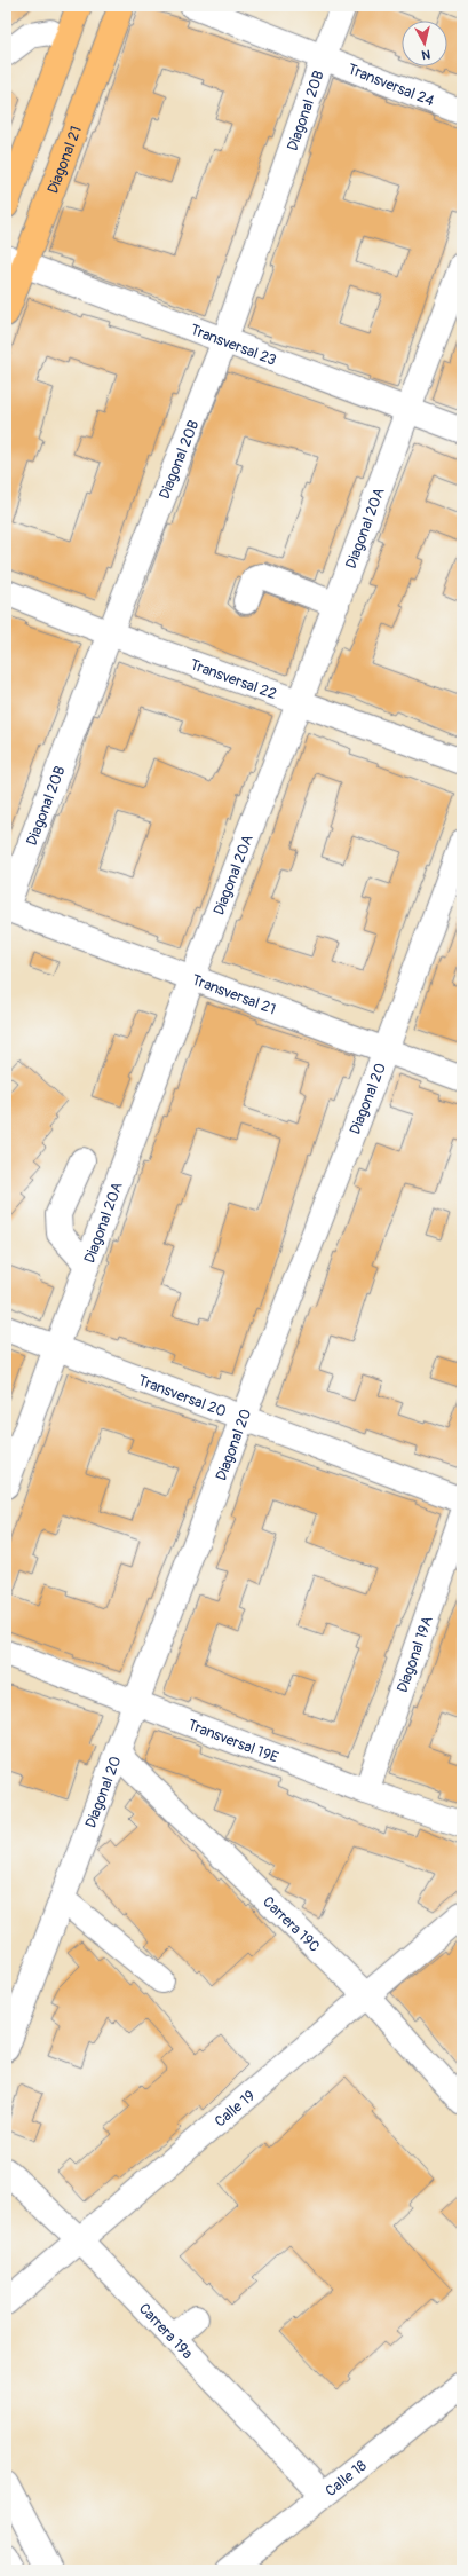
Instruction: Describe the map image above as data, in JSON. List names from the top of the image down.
{
  "streets": {
    "highway": ["Diagonal 21"],
    "street": [
      "Transversal 24",
      "Diagonal 20B",
      "Transversal 23",
      "Diagonal 20A",
      "Transversal 22",
      "Transversal 21",
      "Diagonal 20",
      "Transversal 20",
      "Diagonal 19A",
      "Transversal 19E",
      "Carrera 19C",
      "Calle 19",
      "Carrera 19a",
      "Calle 18"
    ]
  },
  "crossings": [
    ["Transversal 24", "Diagonal 20B"],
    ["Diagonal 20B", "Transversal 23"],
    ["Diagonal 20B", "Transversal 22"],
    ["Diagonal 20B", "Transversal 21"],
    ["Diagonal 21", "Transversal 23"],
    ["Transversal 23", "Diagonal 20A"],
    ["Diagonal 20A", "Transversal 22"],
    ["Diagonal 20A", "Transversal 21"],
    ["Diagonal 20A", "Transversal 20"],
    ["Transversal 21", "Diagonal 20"],
    ["Diagonal 20", "Transversal 20"],
    ["Diagonal 20", "Transversal 19E"],
    ["Diagonal 20", "Carrera 19C"],
    ["Diagonal 19A", "Transversal 19E"],
    ["Carrera 19C", "Calle 19"],
    ["Calle 19", "Carrera 19a"],
    ["Carrera 19a", "Calle 18"]
  ],
  "north": "bottom"
}
